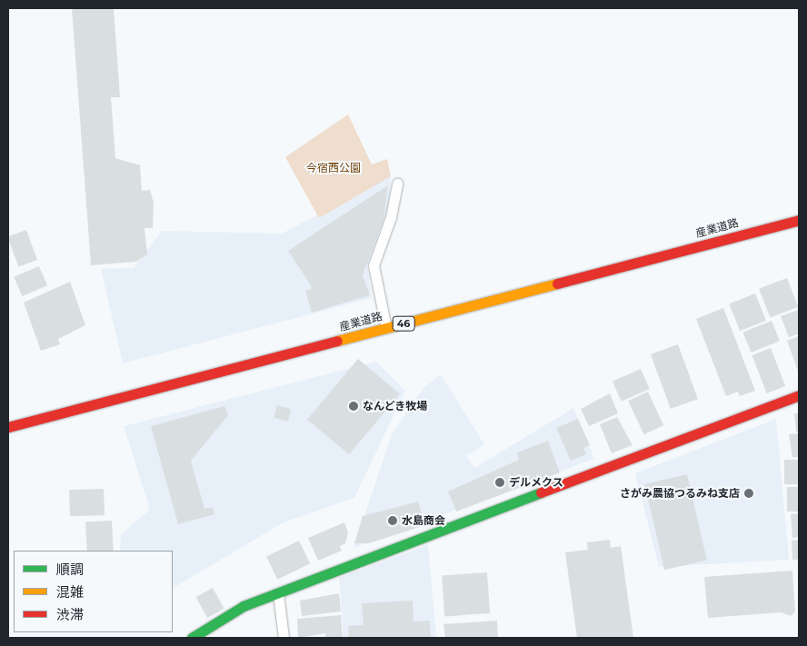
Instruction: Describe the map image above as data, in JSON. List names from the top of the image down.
{
  "streets": {
    "main road": ["産業道路", "46"]
  },
  "parks": ["今宿西公園"],
  "places": [
    "なんどき牧場",
    "デルメクス",
    "さがみ農協つるみね支店",
    "水島商会"
  ],
  "legend": ["順調", "混雑", "渋滞"]
}
